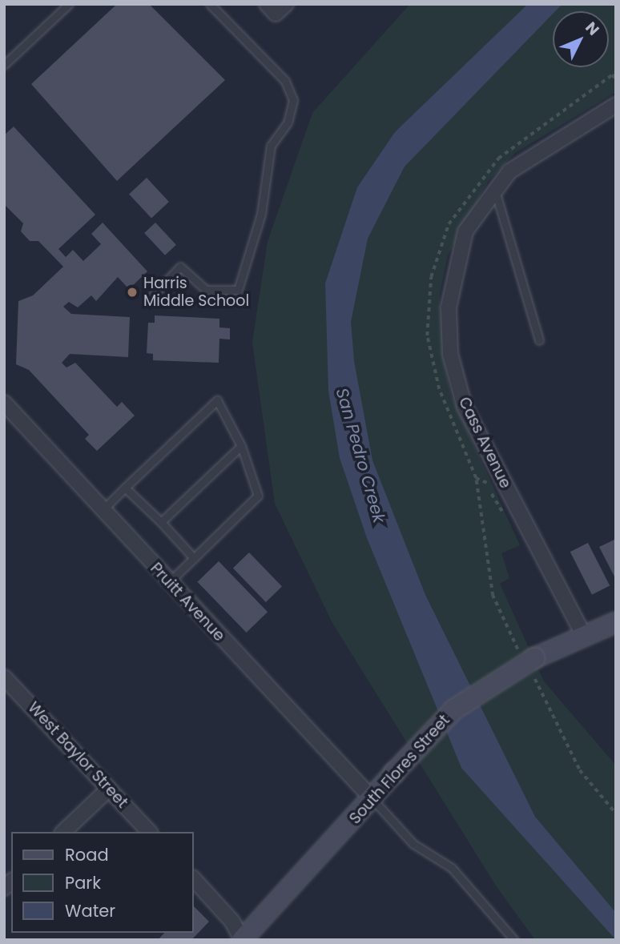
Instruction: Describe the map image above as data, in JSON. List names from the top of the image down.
{
  "streets": {
    "main road": ["South Flores Street"],
    "street": ["Cass Avenue", "Pruitt Avenue", "West Baylor Street"]
  },
  "crossings": [
    ["Cass Avenue", "South Flores Street"],
    ["Pruitt Avenue", "South Flores Street"]
  ],
  "water": ["San Pedro Creek"],
  "places": ["Harris Middle School"],
  "legend": ["Road", "Park", "Water"],
  "north": "top right"
}
